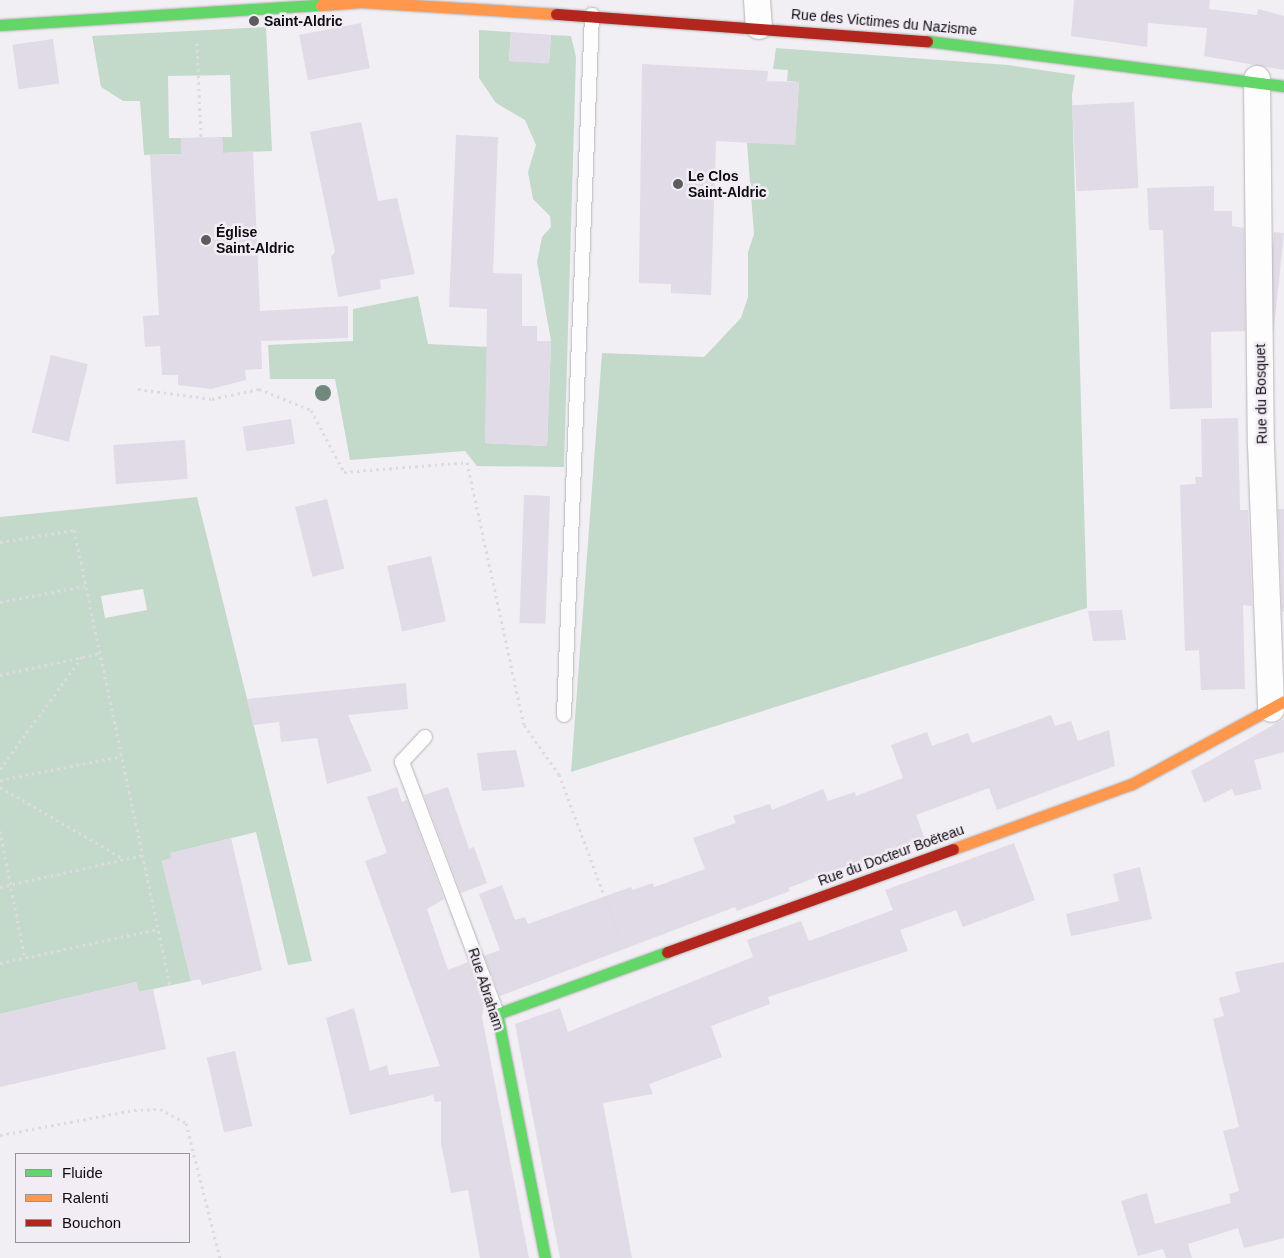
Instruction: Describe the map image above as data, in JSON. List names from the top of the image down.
{
  "streets": {
    "street": [
      "Rue des Victimes du Nazisme",
      "Rue du Bosquet",
      "Rue du Docteur Boëteau",
      "Rue Abraham"
    ]
  },
  "crossings": [
    ["Rue des Victimes du Nazisme", "Rue du Bosquet"],
    ["Rue du Bosquet", "Rue du Docteur Boëteau"],
    ["Rue du Docteur Boëteau", "Rue Abraham"]
  ],
  "places": ["Saint-Aldric", "Le Clos Saint-Aldric", "Église Saint-Aldric"],
  "legend": ["Fluide", "Ralenti", "Bouchon"]
}
